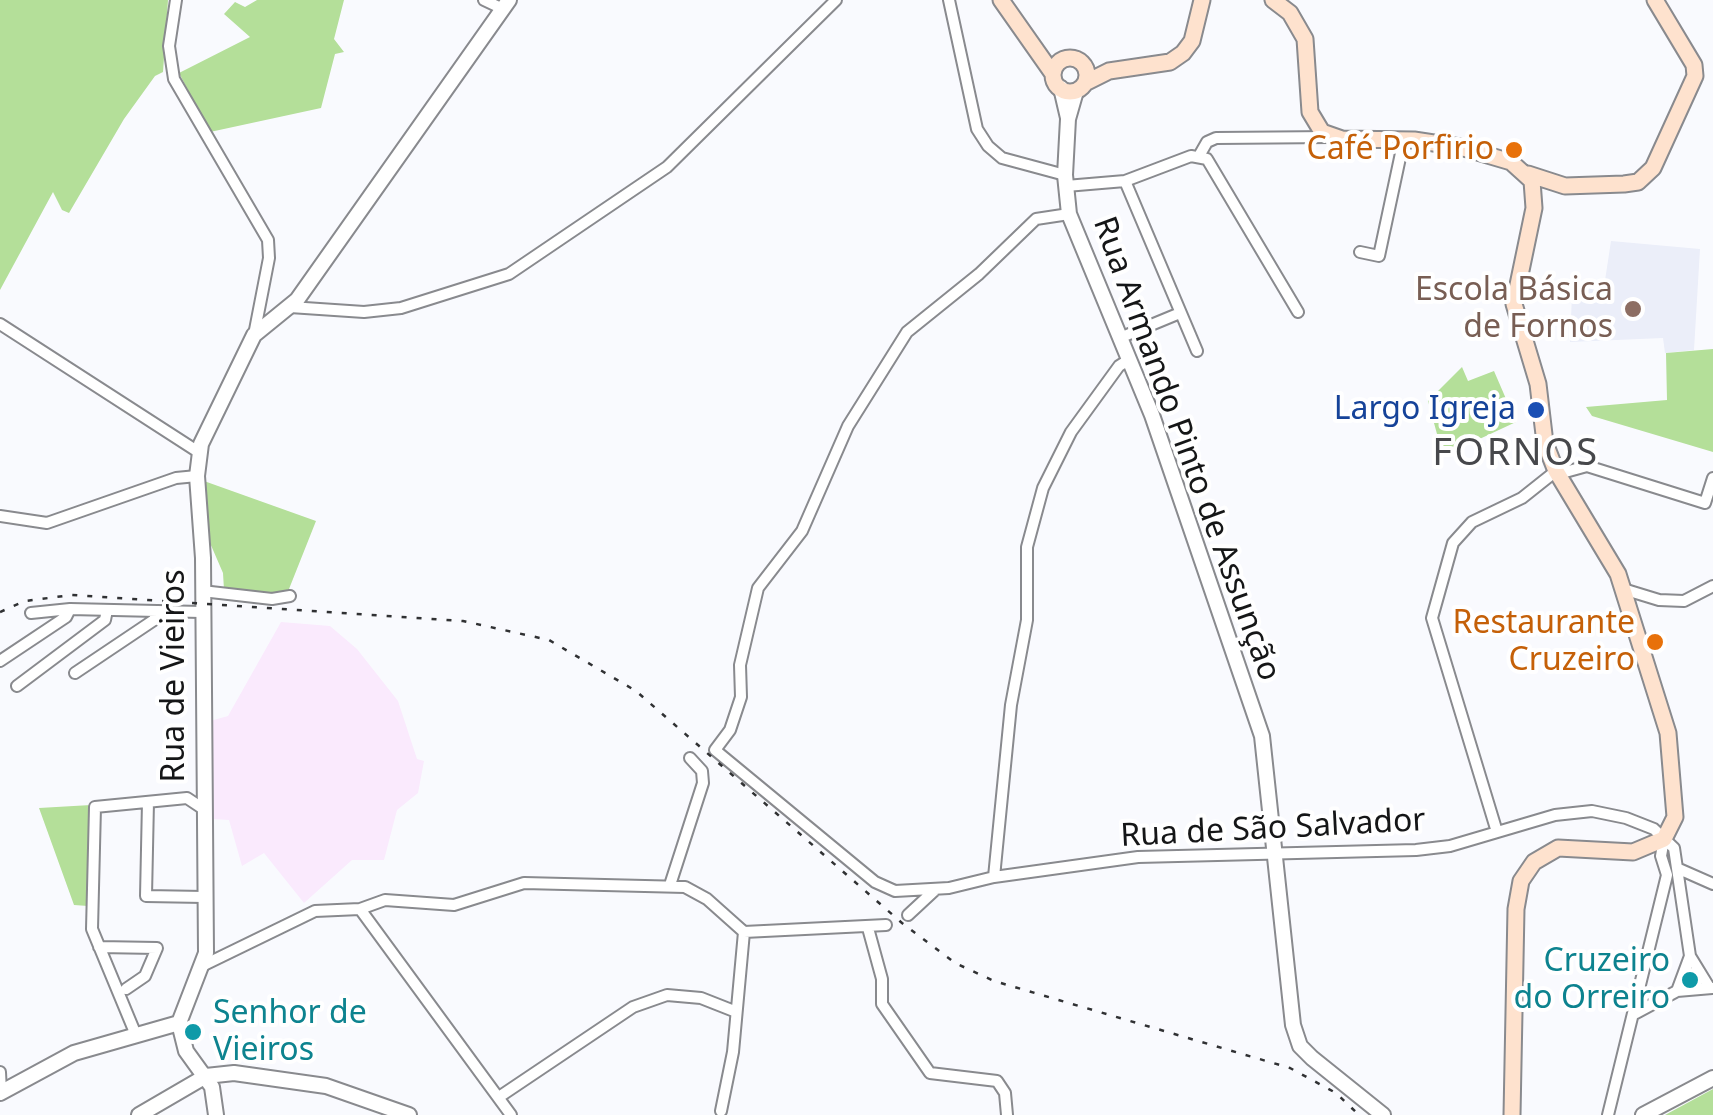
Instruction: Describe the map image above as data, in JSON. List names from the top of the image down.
{
  "streets": {
    "street": ["Rua Armando Pinto de Assunção", "Rua de Vieiros", "Rua de São Salvador"]
  },
  "crossings": [
    ["Rua Armando Pinto de Assunção", "Rua de São Salvador"]
  ],
  "districts": ["FORNOS"],
  "places": [
    "Café Porfirio",
    "Escola Básica de Fornos",
    "Largo Igreja",
    "Restaurante Cruzeiro",
    "Cruzeiro do Orreiro",
    "Senhor de Vieiros"
  ]
}
